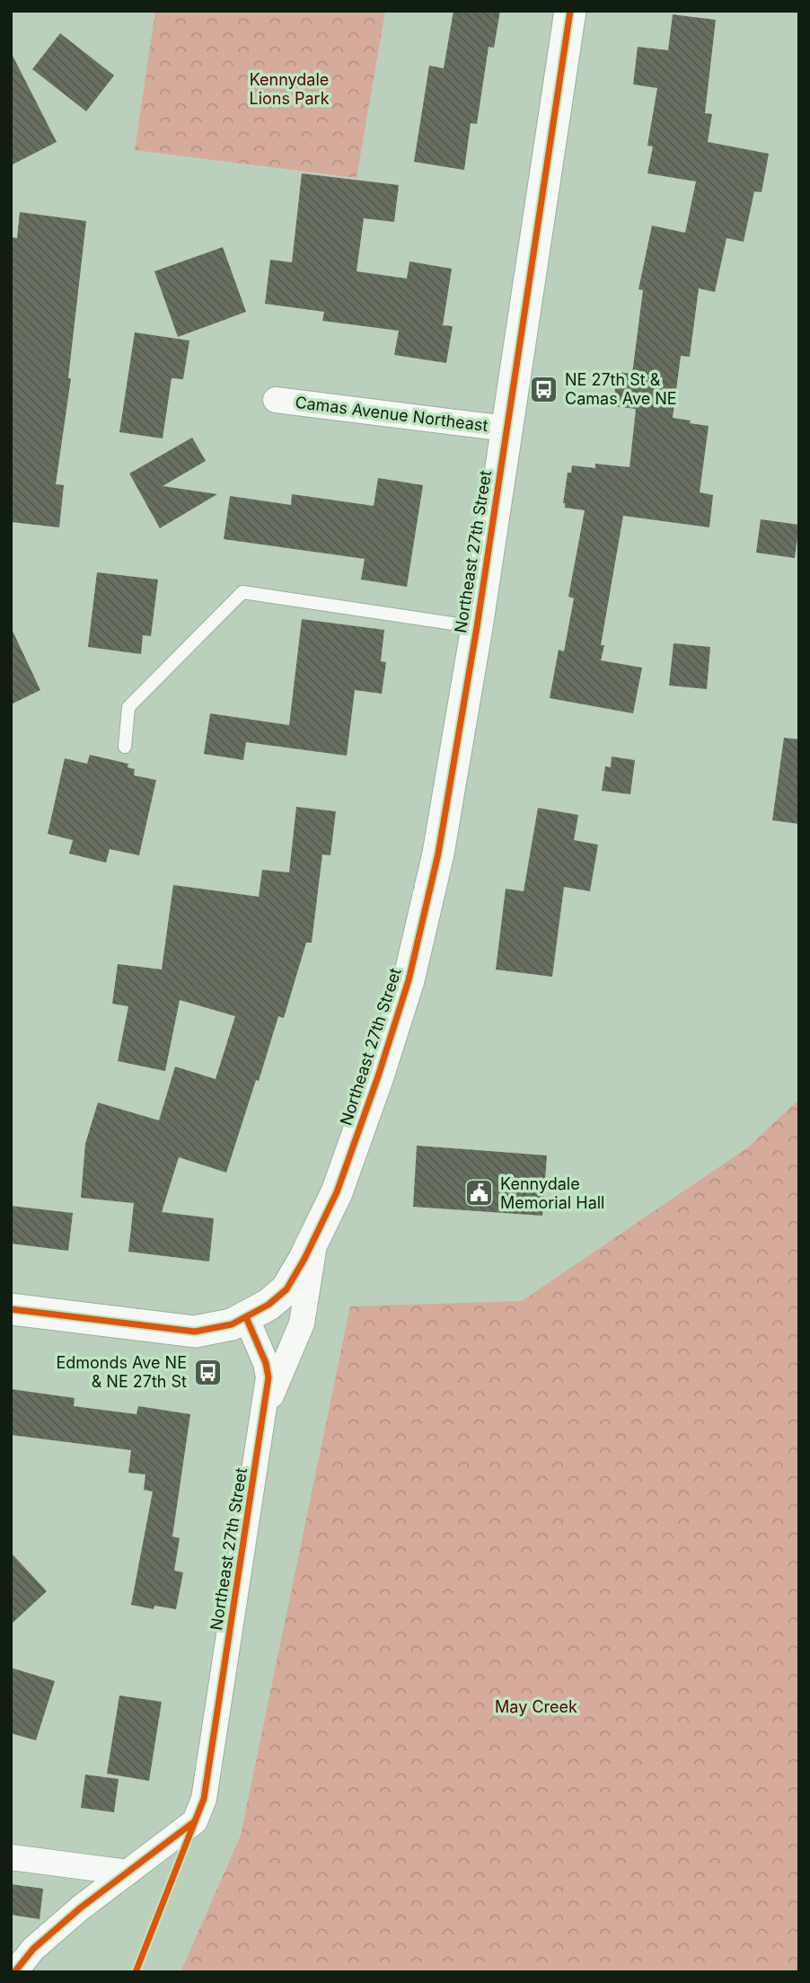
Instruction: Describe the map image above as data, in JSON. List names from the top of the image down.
{
  "streets": {
    "street": ["Camas Avenue Northeast", "Northeast 27th Street"]
  },
  "crossings": [
    ["Camas Avenue Northeast", "Northeast 27th Street"]
  ],
  "parks": ["Kennydale Lions Park", "May Creek"],
  "places": {
    "bus stop": ["NE 27th St & Camas Ave NE", "Edmonds Ave NE & NE 27th St"],
    "public building": ["Kennydale Memorial Hall"]
  }
}
